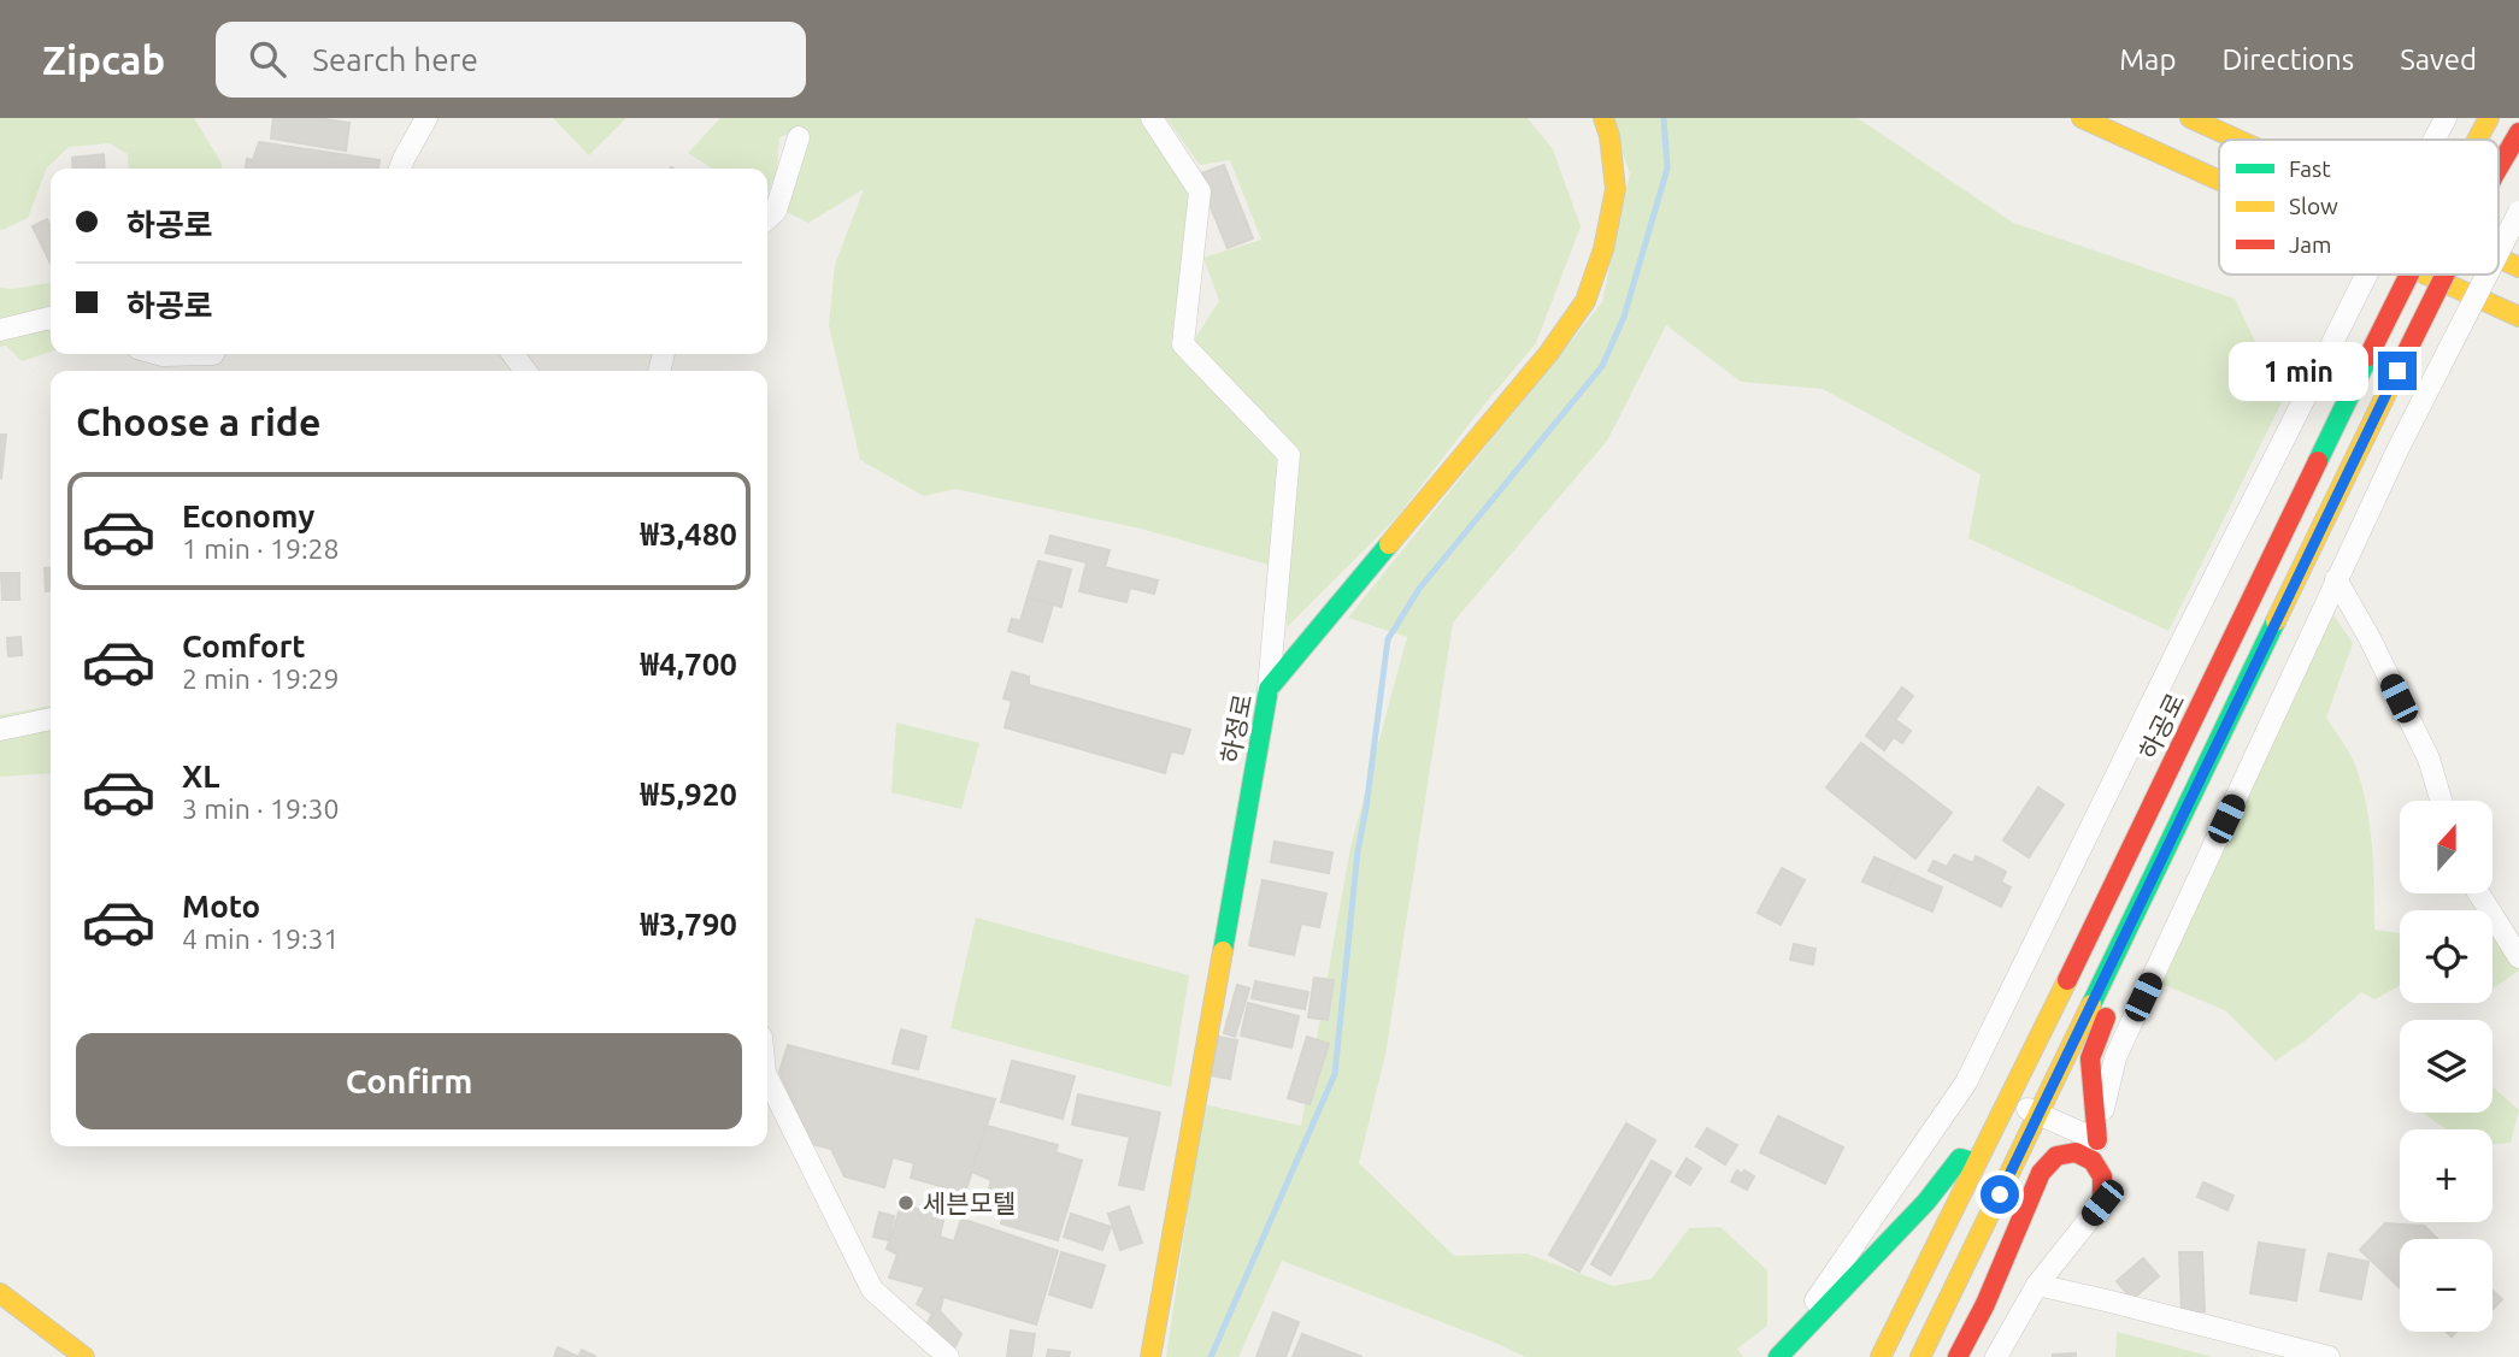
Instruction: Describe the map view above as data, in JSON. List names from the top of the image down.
{
  "streets": {
    "main road": ["하공로", "하정로"]
  },
  "places": ["세븐모텔"],
  "legend": ["Fast", "Slow", "Jam"],
  "north": "top",
  "page": {
    "header": "Zipcab",
    "search": "Search here",
    "nav": ["Map", "Directions", "Saved"],
    "banner": ["하공로", "하공로"],
    "bubble": "1 min",
    "heading": "Choose a ride",
    "list": [
      {
        "name": "Economy",
        "note": "1 min · 19:28",
        "value": "₩3,480"
      },
      {
        "name": "Comfort",
        "note": "2 min · 19:29",
        "value": "₩4,700"
      },
      {
        "name": "XL",
        "note": "3 min · 19:30",
        "value": "₩5,920"
      },
      {
        "name": "Moto",
        "note": "4 min · 19:31",
        "value": "₩3,790"
      }
    ],
    "map_buttons": ["+", "−"],
    "buttons": "Confirm"
  }
}
